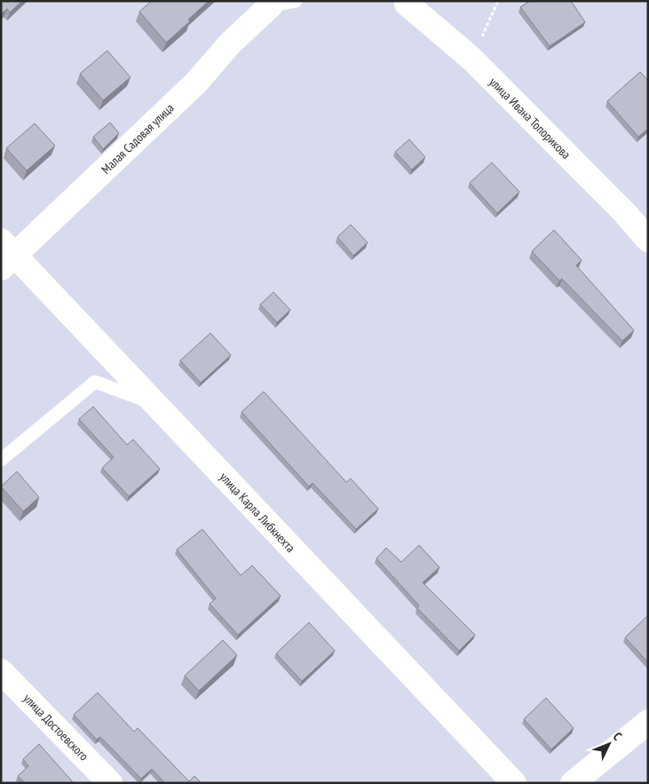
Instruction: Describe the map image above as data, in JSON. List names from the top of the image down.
{
  "streets": {
    "street": [
      "улица Ивана Топорикова",
      "Малая Садовая улица",
      "улица Карла Либкнехта",
      "улица Достоевского"
    ]
  },
  "crossings": [
    ["Малая Садовая улица", "улица Карла Либкнехта"]
  ],
  "north": "top right"
}
